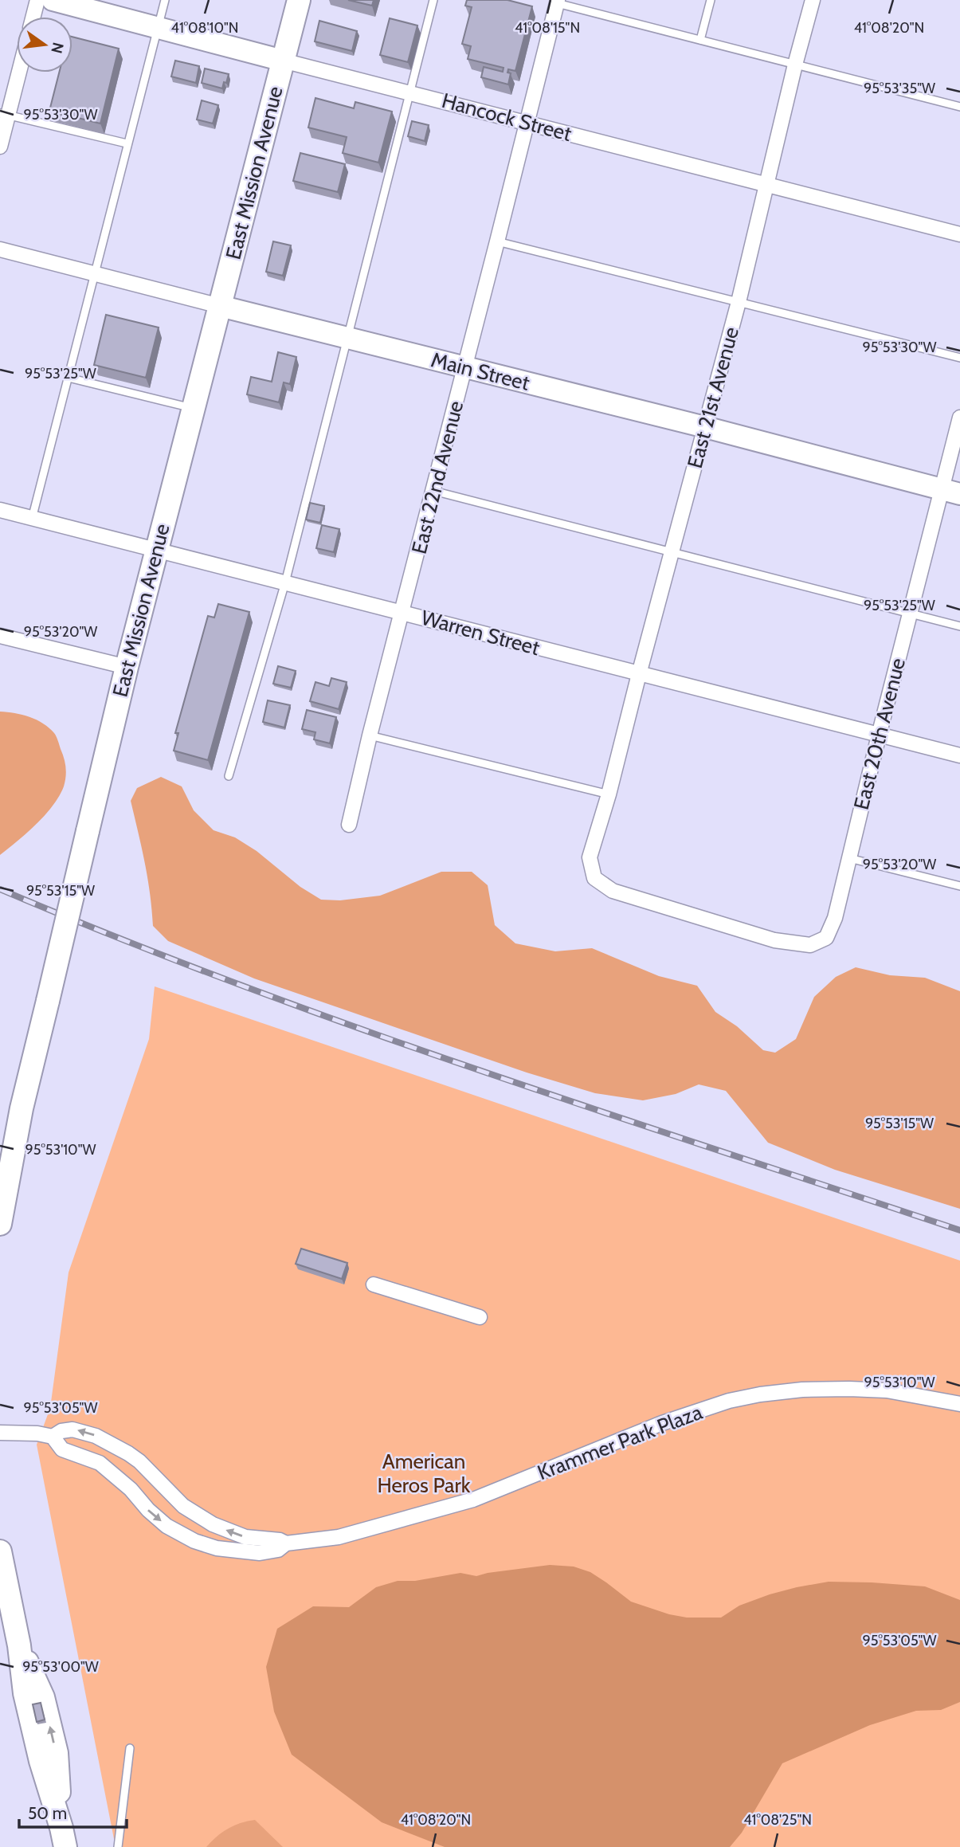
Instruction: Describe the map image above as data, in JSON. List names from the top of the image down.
{
  "streets": {
    "main road": ["East Mission Avenue"],
    "street": [
      "Hancock Street",
      "Main Street",
      "East 21st Avenue",
      "East 22nd Avenue",
      "Warren Street",
      "East 20th Avenue",
      "Krammer Park Plaza"
    ]
  },
  "crossings": [
    ["Hancock Street", "East Mission Avenue"],
    ["Hancock Street", "East 21st Avenue"],
    ["Hancock Street", "East 22nd Avenue"],
    ["East Mission Avenue", "Main Street"],
    ["East Mission Avenue", "Warren Street"],
    ["Main Street", "East 21st Avenue"],
    ["Main Street", "East 22nd Avenue"],
    ["Main Street", "East 20th Avenue"],
    ["East 21st Avenue", "Warren Street"],
    ["East 21st Avenue", "East 20th Avenue"],
    ["East 22nd Avenue", "Warren Street"],
    ["Warren Street", "East 20th Avenue"]
  ],
  "parks": ["American Heros Park"],
  "scale_bar": "50 m",
  "north": "right",
  "coordinates": [
    "41°08'10\"N",
    "41°08'15\"N",
    "41°08'20\"N",
    "95°53'35\"W",
    "95°53'30\"W",
    "95°53'25\"W",
    "95°53'20\"W",
    "95°53'15\"W",
    "95°53'10\"W",
    "95°53'05\"W",
    "95°53'00\"W",
    "41°08'25\"N"
  ]
}
